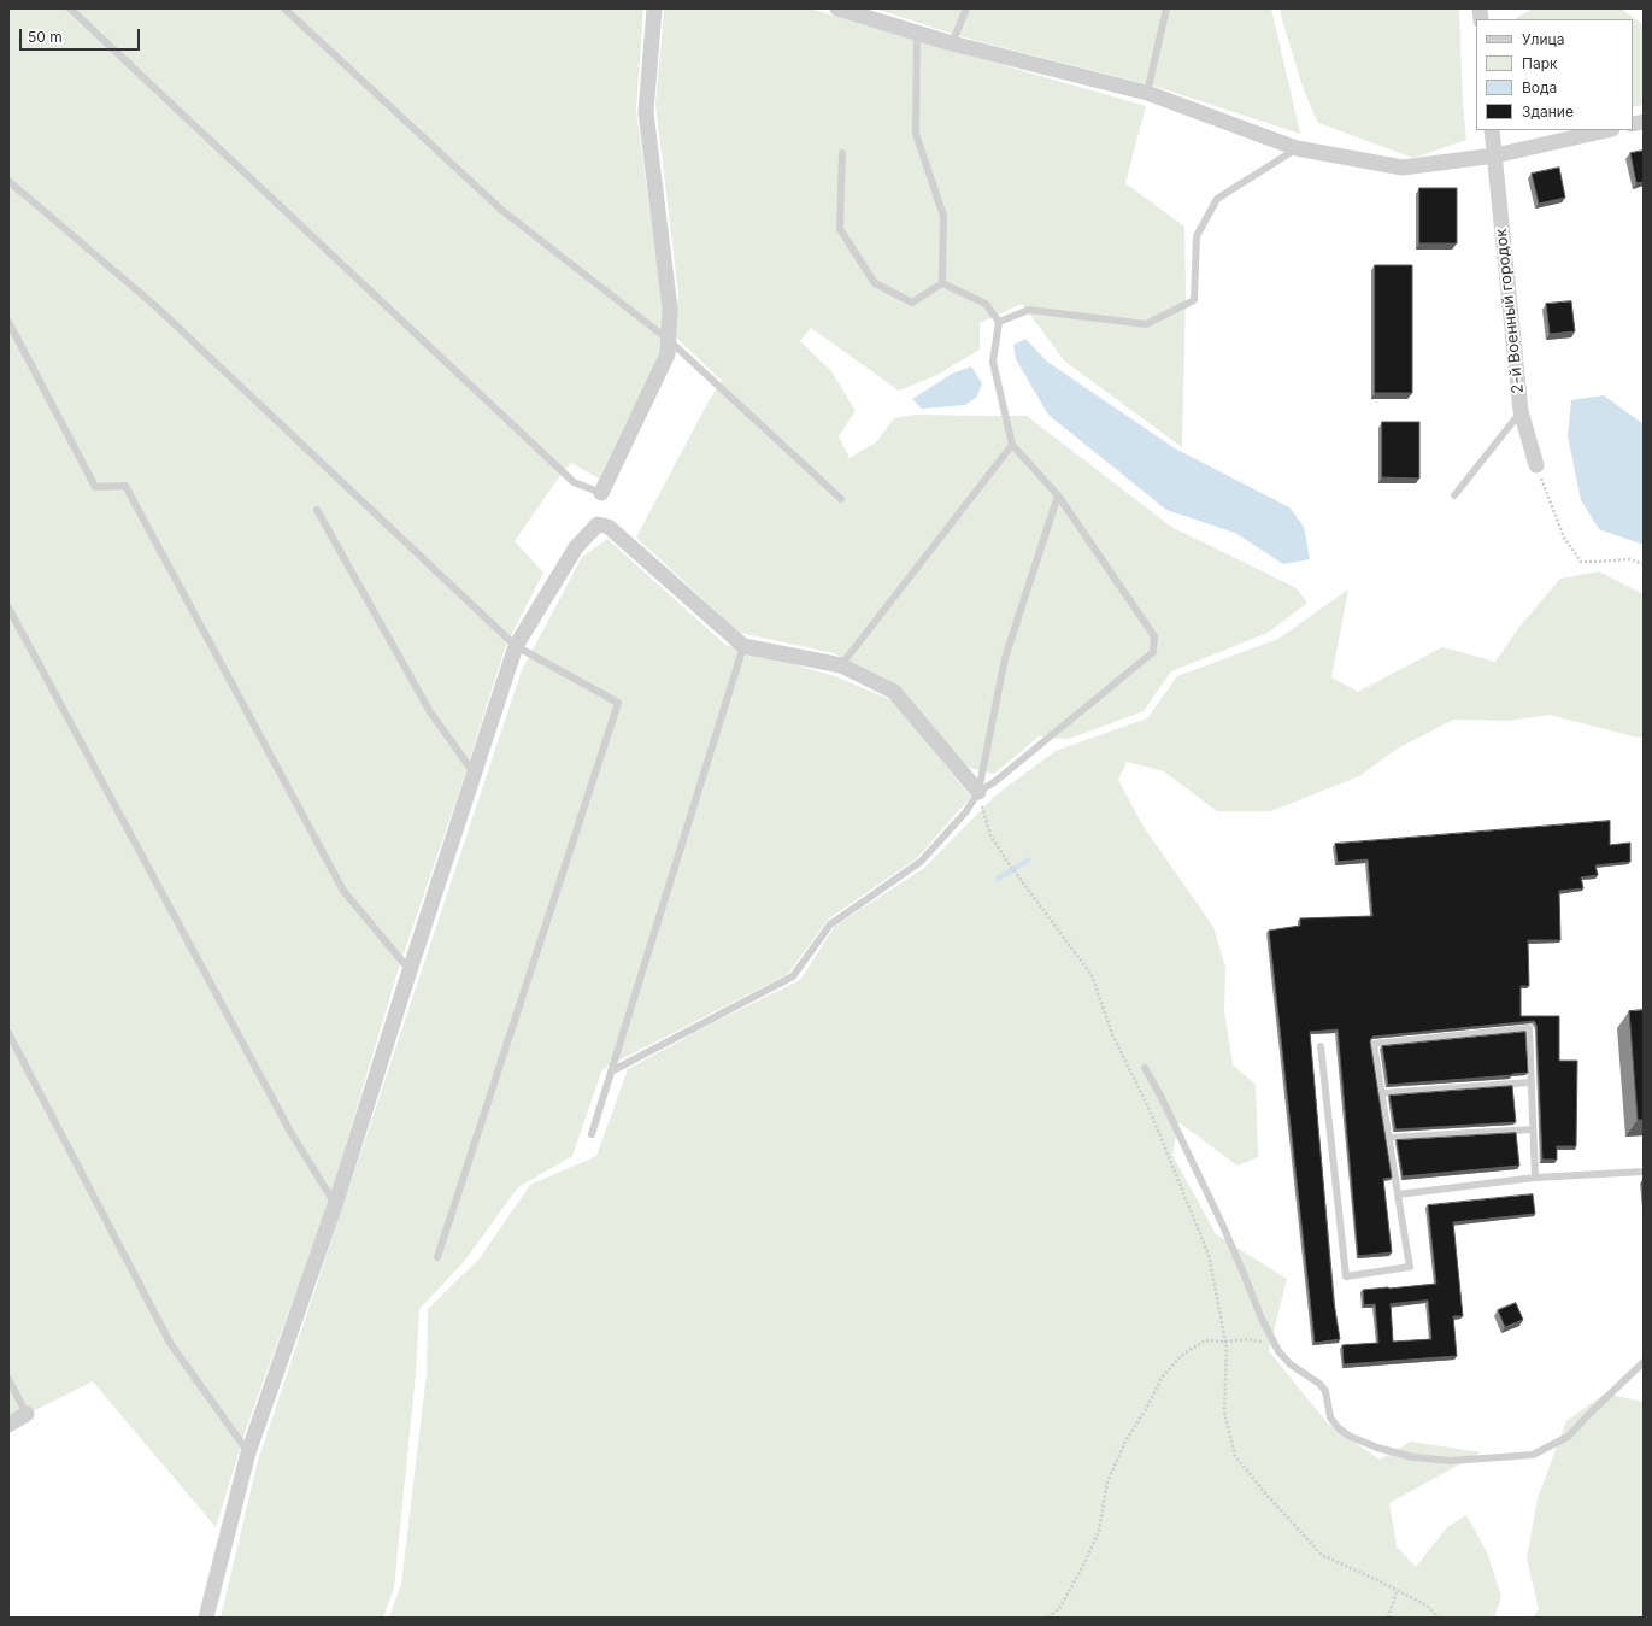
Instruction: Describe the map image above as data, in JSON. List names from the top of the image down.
{
  "streets": {
    "street": ["2-й Военный городок"]
  },
  "legend": [
    "Улица",
    "Парк",
    "Вода",
    "Здание"
  ],
  "scale_bar": "50 m"
}
